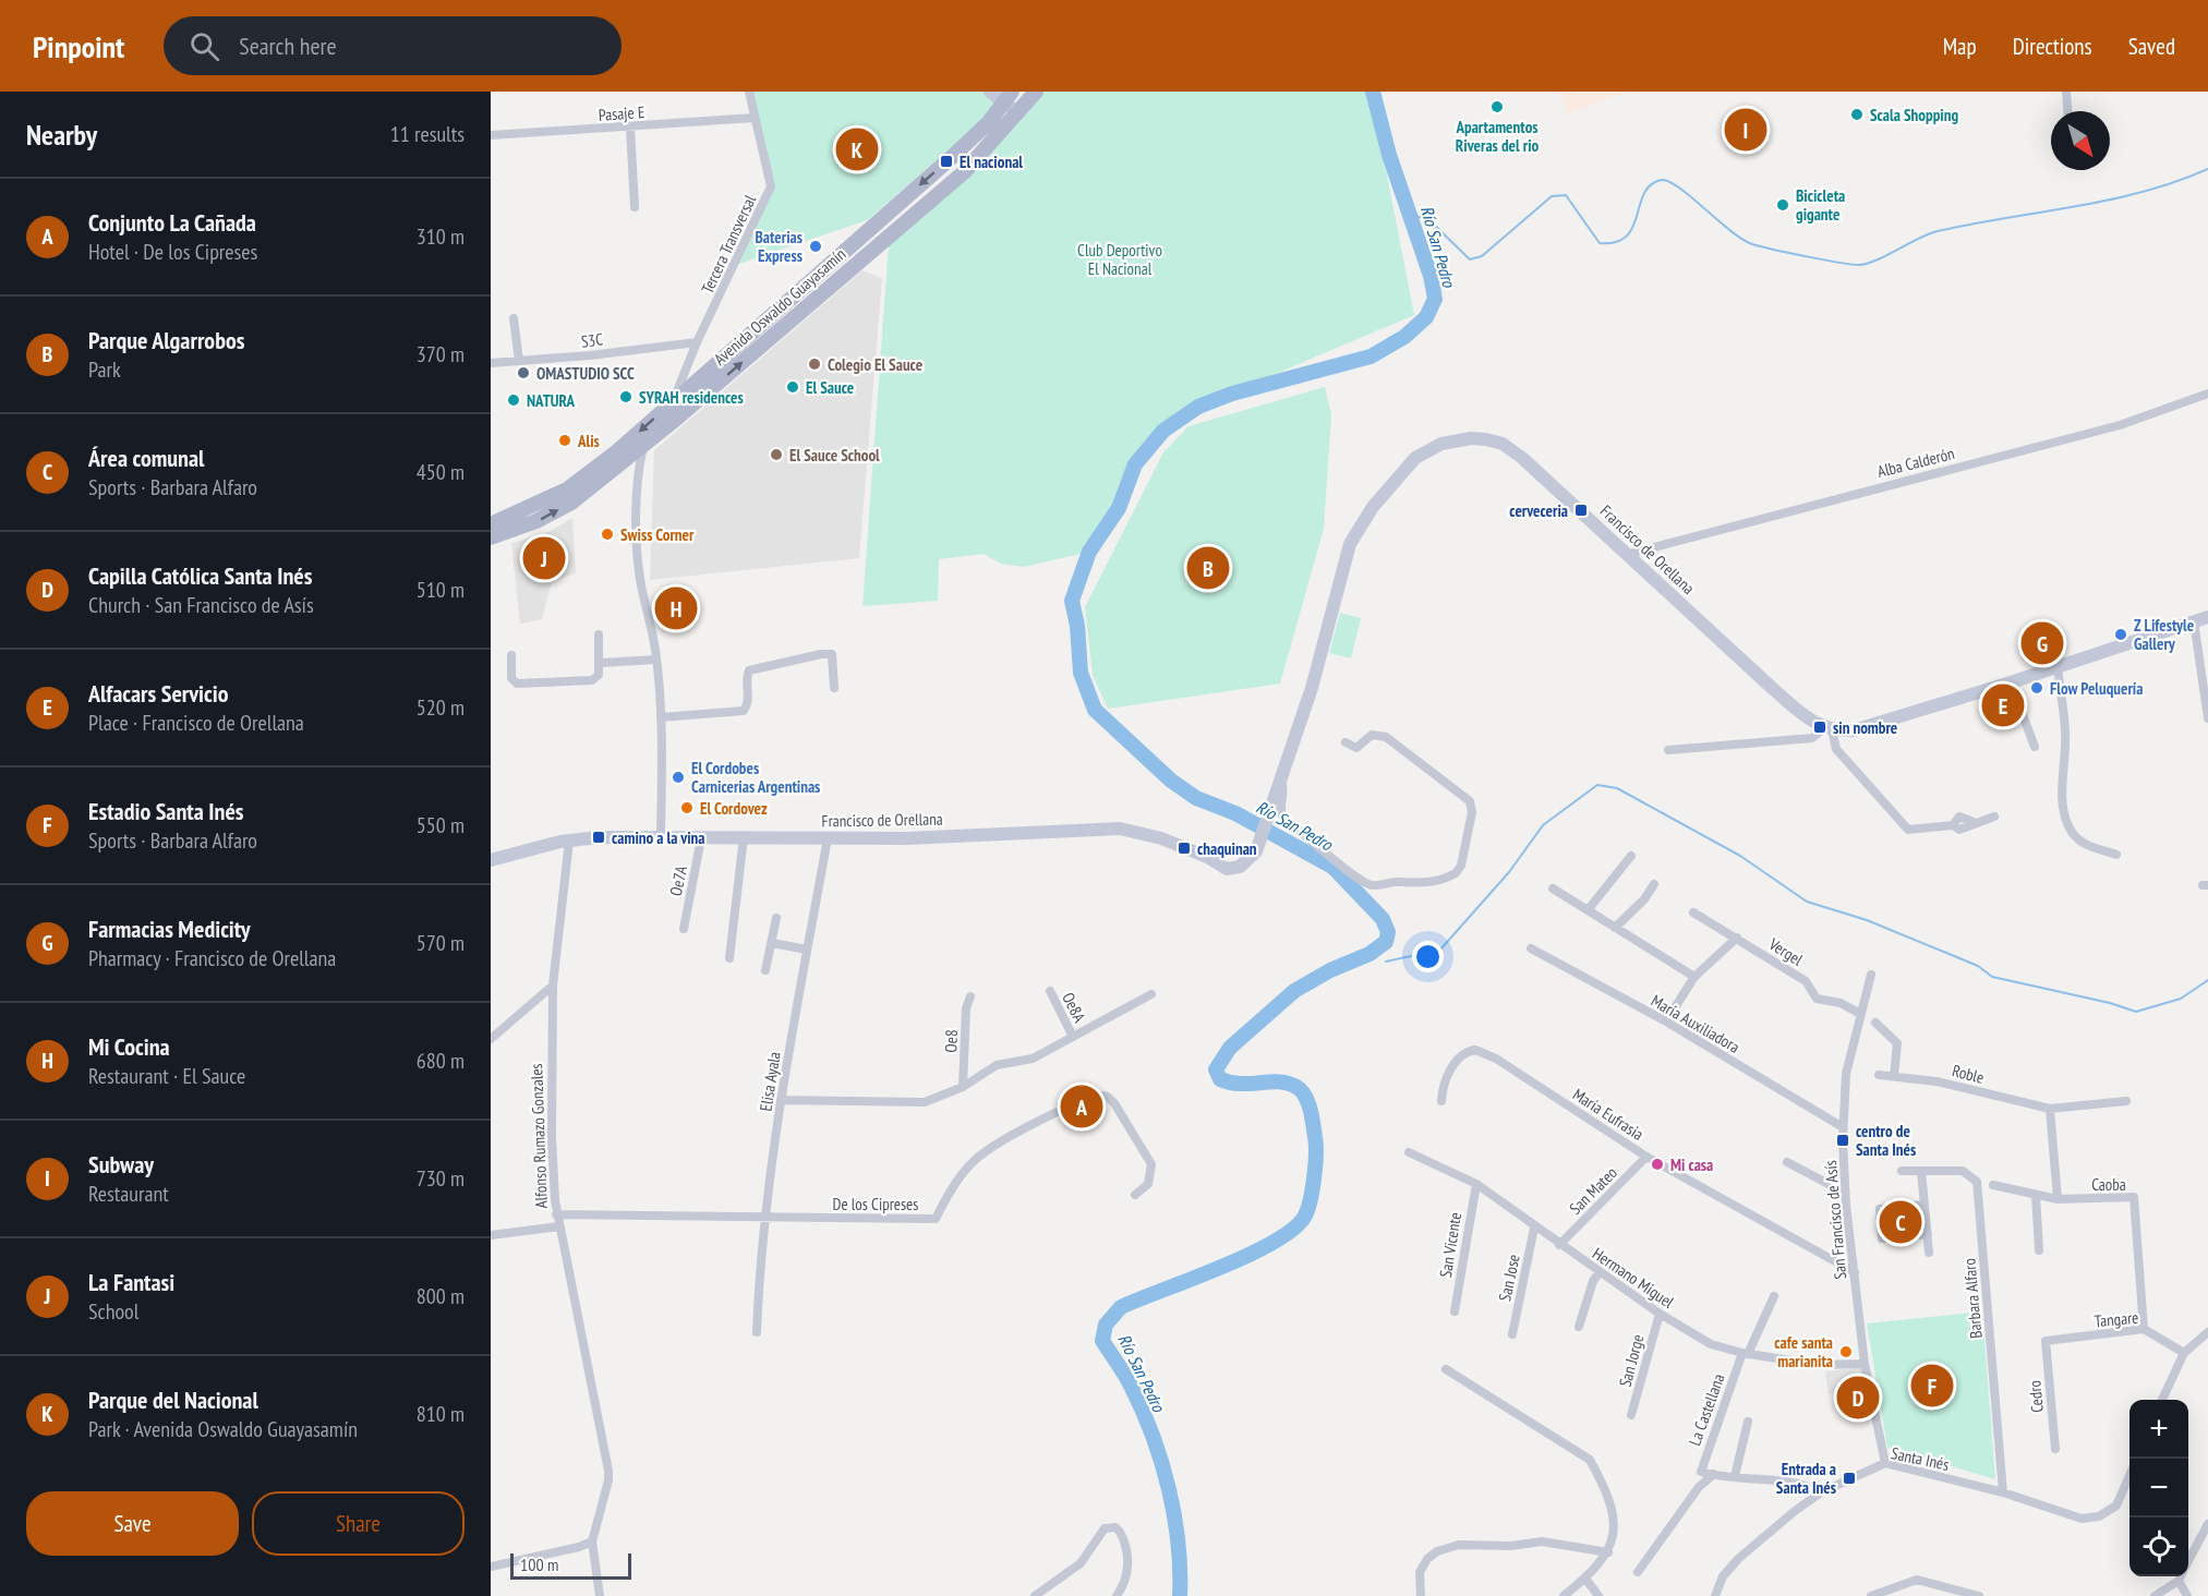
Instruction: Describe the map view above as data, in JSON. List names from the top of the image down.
{
  "streets": {
    "main road": ["Avenida Oswaldo Guayasamín"],
    "street": [
      "Pasaje E",
      "Tercera Transversal",
      "S3C",
      "Alba Calderón",
      "Francisco de Orellana",
      "Oe7A",
      "Vergel",
      "Oe8A",
      "María Auxiliadora",
      "Oe8",
      "Roble",
      "Elisa Ayala",
      "María Eufrasia",
      "Alfonso Rumazo Gonzales",
      "Caoba",
      "San Mateo",
      "De los Cipreses",
      "San Francisco de Asís",
      "San Vicente",
      "San Jose",
      "Hermano Miguel",
      "Barbara Alfaro",
      "Tangare",
      "San Jorge",
      "Cedro",
      "La Castellana",
      "Santa Inés"
    ]
  },
  "crossings": [
    ["Pasaje E", "Tercera Transversal"],
    ["Tercera Transversal", "Avenida Oswaldo Guayasamín"],
    ["Tercera Transversal", "S3C"],
    ["Alba Calderón", "Francisco de Orellana"],
    ["Francisco de Orellana", "Oe7A"],
    ["Francisco de Orellana", "Elisa Ayala"],
    ["Francisco de Orellana", "Alfonso Rumazo Gonzales"],
    ["Vergel", "San Francisco de Asís"],
    ["María Auxiliadora", "San Francisco de Asís"],
    ["Elisa Ayala", "De los Cipreses"],
    ["María Eufrasia", "San Mateo"],
    ["María Eufrasia", "San Francisco de Asís"],
    ["Alfonso Rumazo Gonzales", "De los Cipreses"],
    ["Caoba", "Tangare"],
    ["San Mateo", "Hermano Miguel"],
    ["San Francisco de Asís", "Hermano Miguel"],
    ["San Francisco de Asís", "Santa Inés"],
    ["San Vicente", "Hermano Miguel"],
    ["San Jose", "Hermano Miguel"],
    ["Hermano Miguel", "San Jorge"],
    ["Hermano Miguel", "La Castellana"],
    ["Barbara Alfaro", "Santa Inés"],
    ["Tangare", "Cedro"]
  ],
  "water": ["Río San Pedro"],
  "parks": ["Club Deportivo El Nacional"],
  "places": {
    "other": [
      "Apartamentos Riveras del rio",
      "Scala Shopping",
      "Bicicleta gigante",
      "Baterias Express",
      "Colegio El Sauce",
      "OMASTUDIO SCC",
      "El Sauce",
      "SYRAH residences",
      "NATURA",
      "Alis",
      "El Sauce School",
      "Swiss Corner",
      "Z Lifestyle Gallery",
      "Flow Peluquería",
      "El Cordobes Carnicerias Argentinas",
      "El Cordovez",
      "Mi casa",
      "cafe santa marianita"
    ],
    "transit": [
      "El nacional",
      "cerveceria",
      "sin nombre",
      "camino a la vina",
      "chaquinan",
      "centro de Santa Inés",
      "Entrada a Santa Inés"
    ]
  },
  "scale_bar": "100 m",
  "north": "bottom right",
  "page": {
    "header": "Pinpoint",
    "search": "Search here",
    "nav": ["Map", "Directions", "Saved"],
    "heading": ["Nearby", "11 results"],
    "pins": [
      "I",
      "K",
      "J",
      "B",
      "H",
      "G",
      "E",
      "A",
      "C",
      "F",
      "D"
    ],
    "list": [
      {
        "mark": "A",
        "name": "Conjunto La Cañada",
        "note": "Hotel · De los Cipreses",
        "value": "310 m"
      },
      {
        "mark": "B",
        "name": "Parque Algarrobos",
        "note": "Park",
        "value": "370 m"
      },
      {
        "mark": "C",
        "name": "Área comunal",
        "note": "Sports · Barbara Alfaro",
        "value": "450 m"
      },
      {
        "mark": "D",
        "name": "Capilla Católica Santa Inés",
        "note": "Church · San Francisco de Asís",
        "value": "510 m"
      },
      {
        "mark": "E",
        "name": "Alfacars Servicio",
        "note": "Place · Francisco de Orellana",
        "value": "520 m"
      },
      {
        "mark": "F",
        "name": "Estadio Santa Inés",
        "note": "Sports · Barbara Alfaro",
        "value": "550 m"
      },
      {
        "mark": "G",
        "name": "Farmacias Medicity",
        "note": "Pharmacy · Francisco de Orellana",
        "value": "570 m"
      },
      {
        "mark": "H",
        "name": "Mi Cocina",
        "note": "Restaurant · El Sauce",
        "value": "680 m"
      },
      {
        "mark": "I",
        "name": "Subway",
        "note": "Restaurant",
        "value": "730 m"
      },
      {
        "mark": "J",
        "name": "La Fantasi",
        "note": "School",
        "value": "800 m"
      },
      {
        "mark": "K",
        "name": "Parque del Nacional",
        "note": "Park · Avenida Oswaldo Guayasamín",
        "value": "810 m"
      }
    ],
    "map_buttons": ["+", "−"],
    "buttons": ["Save", "Share"],
    "scale": "100 m"
  }
}
